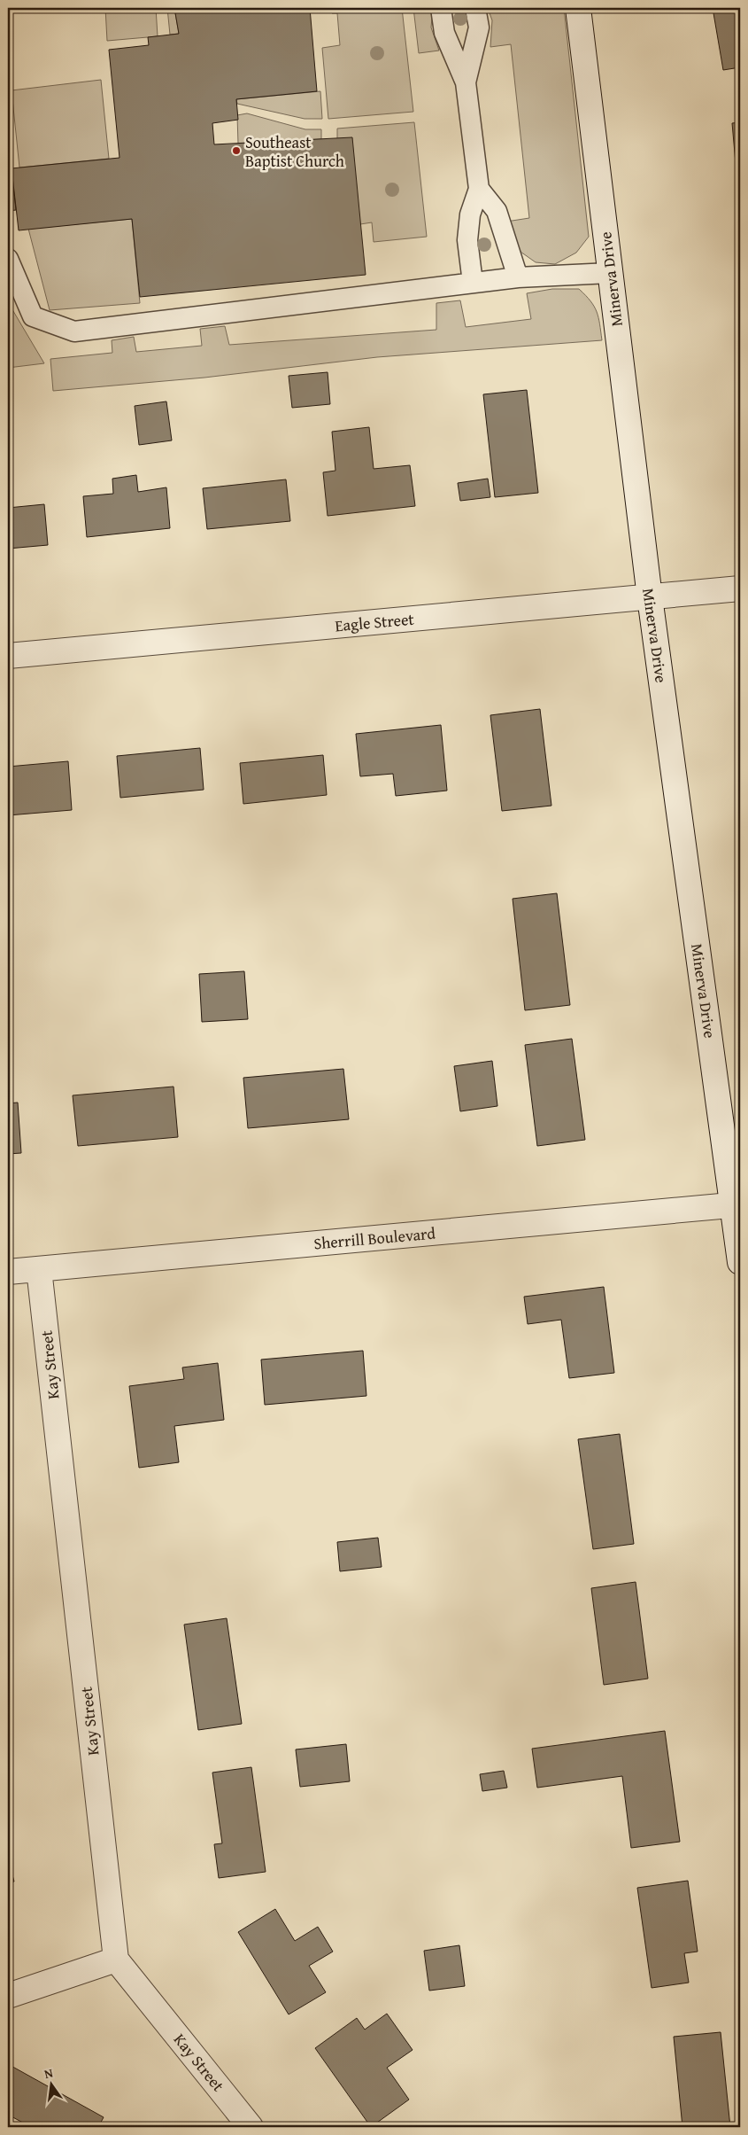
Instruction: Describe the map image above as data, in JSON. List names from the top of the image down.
{
  "streets": {
    "street": [
      "Minerva Drive",
      "Eagle Street",
      "Sherrill Boulevard",
      "Kay Street"
    ]
  },
  "crossings": [
    ["Minerva Drive", "Eagle Street"],
    ["Minerva Drive", "Sherrill Boulevard"],
    ["Sherrill Boulevard", "Kay Street"]
  ],
  "places": ["Southeast Baptist Church"],
  "north": "top"
}
